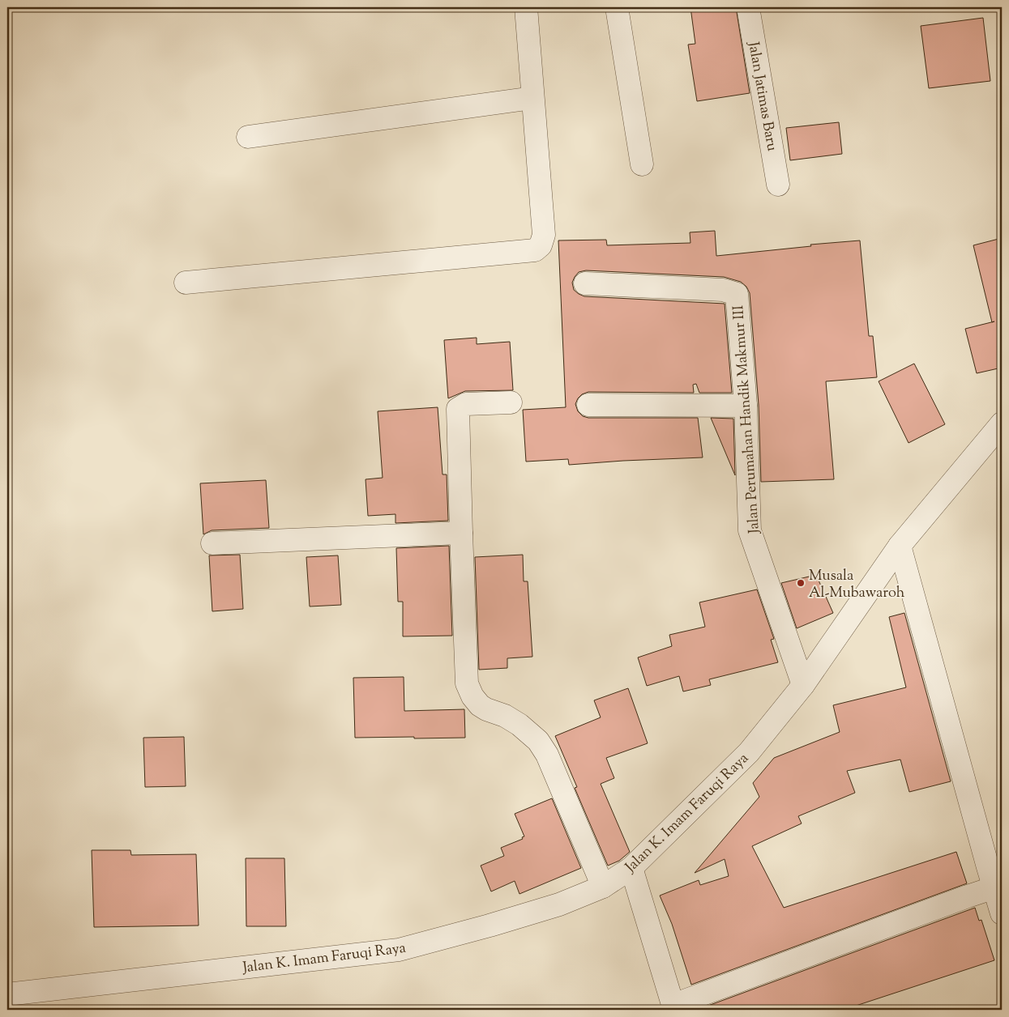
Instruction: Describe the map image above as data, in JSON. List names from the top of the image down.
{
  "streets": {
    "street": ["Jalan Jatimas Baru", "Jalan Perumahan Handik Makmur III", "Jalan K. Imam Faruqi Raya"]
  },
  "crossings": [
    ["Jalan Perumahan Handik Makmur III", "Jalan K. Imam Faruqi Raya"]
  ],
  "places": ["Musala Al-Mubawaroh"]
}
